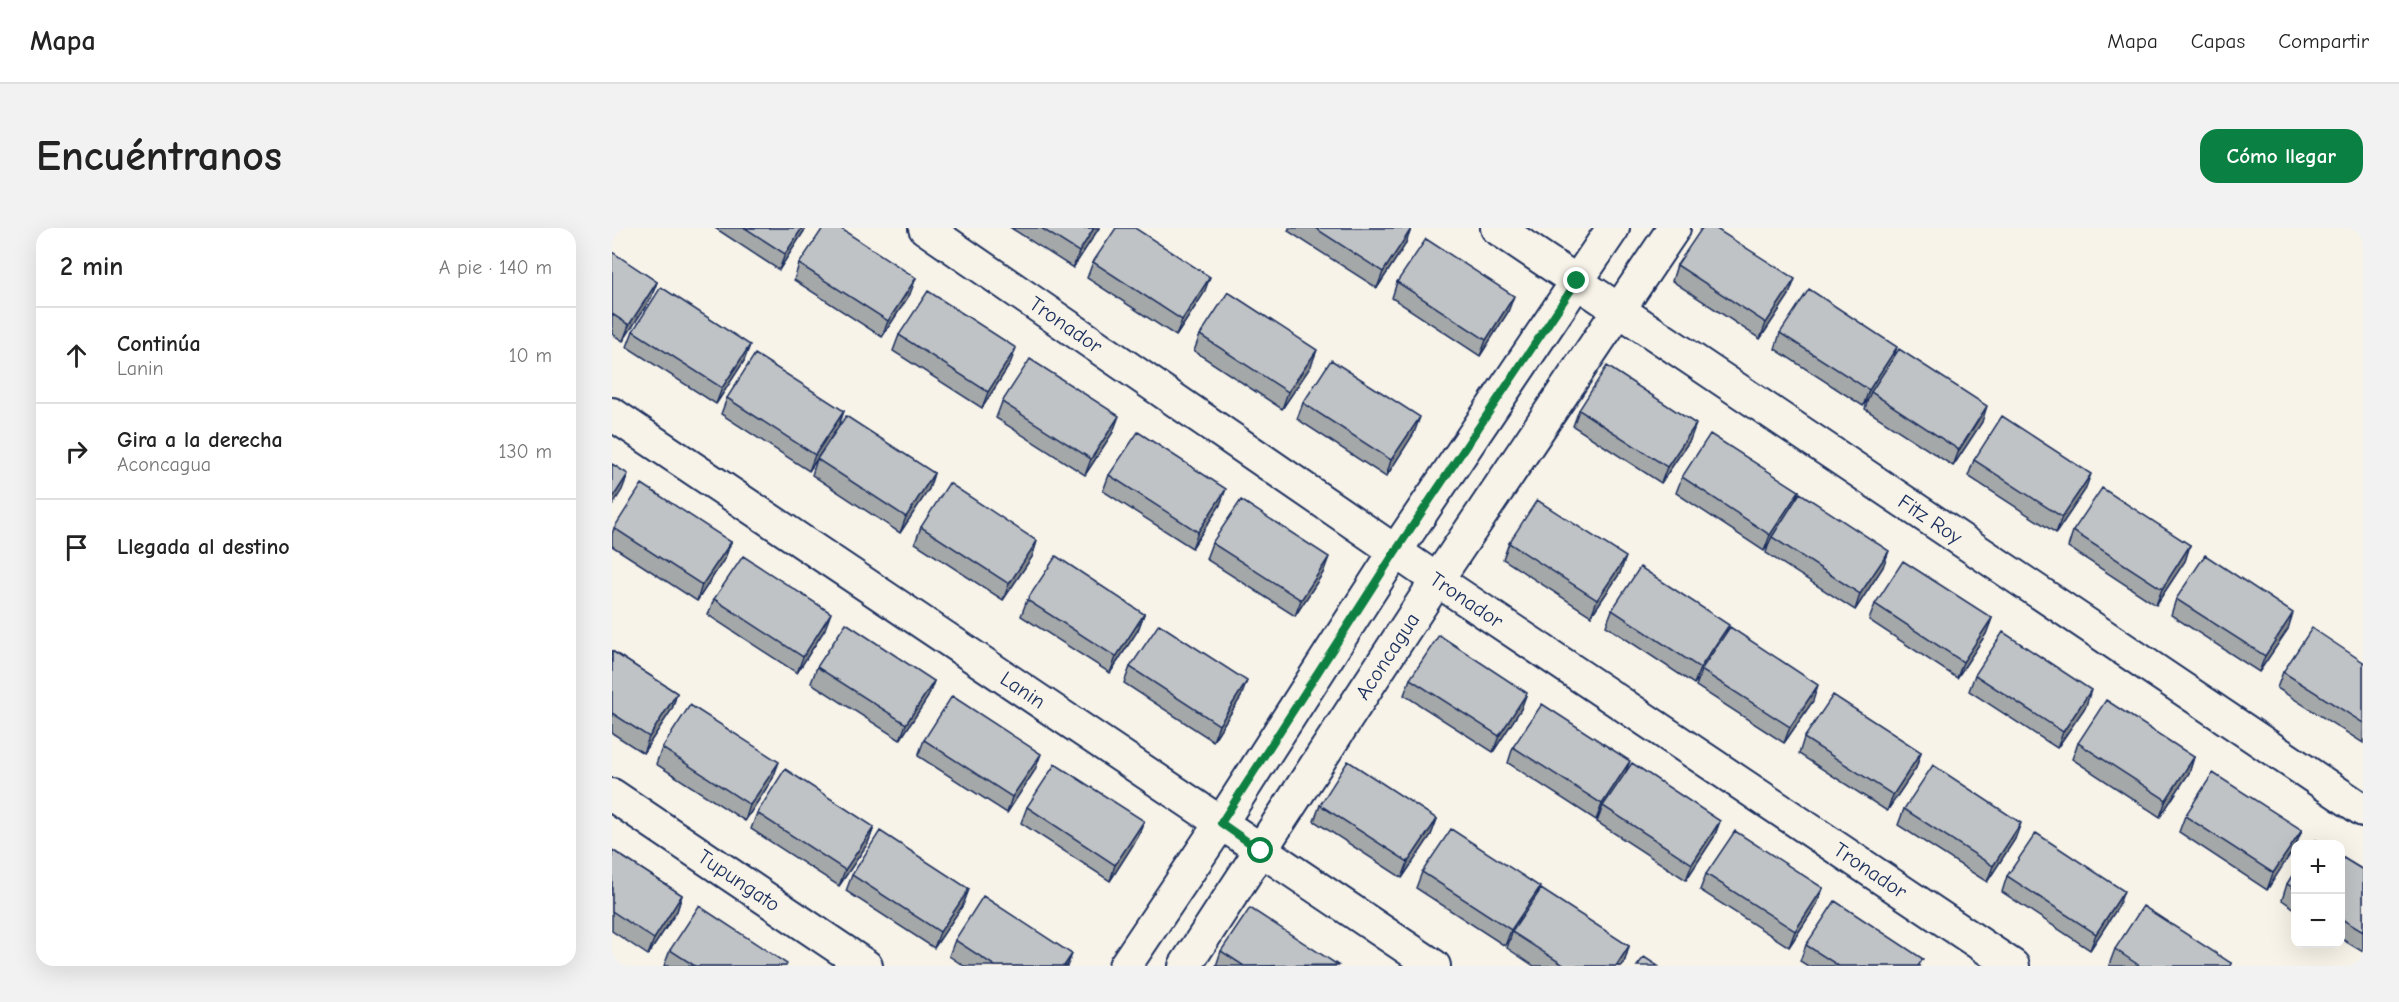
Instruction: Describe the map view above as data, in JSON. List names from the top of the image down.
{
  "streets": {
    "street": [
      "Tronador",
      "Fitz Roy",
      "Aconcagua",
      "Lanin",
      "Tupungato"
    ]
  },
  "crossings": [
    ["Tronador", "Aconcagua"],
    ["Fitz Roy", "Aconcagua"],
    ["Aconcagua", "Lanin"]
  ],
  "page": {
    "header": "Mapa",
    "nav": ["Mapa", "Capas", "Compartir"],
    "buttons": "Cómo llegar",
    "title": "Encuéntranos",
    "heading": ["2 min", "A pie · 140 m"],
    "list": [
      ["Continúa", "Lanin", "10 m"],
      ["Gira a la derecha", "Aconcagua", "130 m"],
      "Llegada al destino"
    ],
    "map_buttons": ["+", "−"]
  }
}
